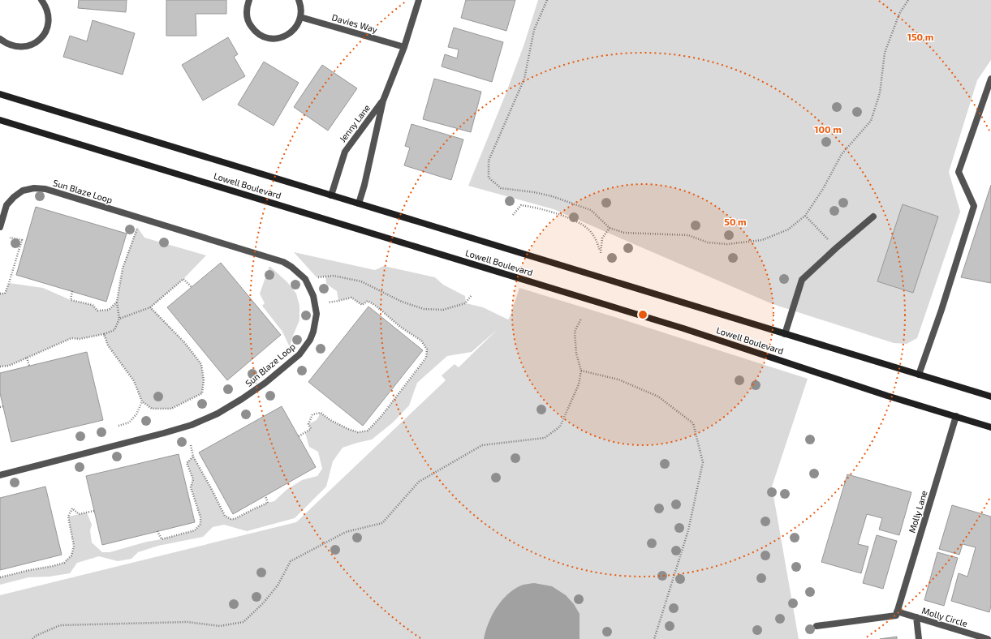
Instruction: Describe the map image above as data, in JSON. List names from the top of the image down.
{
  "streets": {
    "main road": ["Lowell Boulevard"],
    "street": [
      "Davies Way",
      "Jenny Lane",
      "Sun Blaze Loop",
      "Molly Lane",
      "Molly Circle"
    ]
  },
  "crossings": [
    ["Davies Way", "Jenny Lane"],
    ["Jenny Lane", "Lowell Boulevard"],
    ["Lowell Boulevard", "Molly Lane"],
    ["Molly Lane", "Molly Circle"]
  ],
  "rings": ["150 m", "100 m", "50 m"]
}
